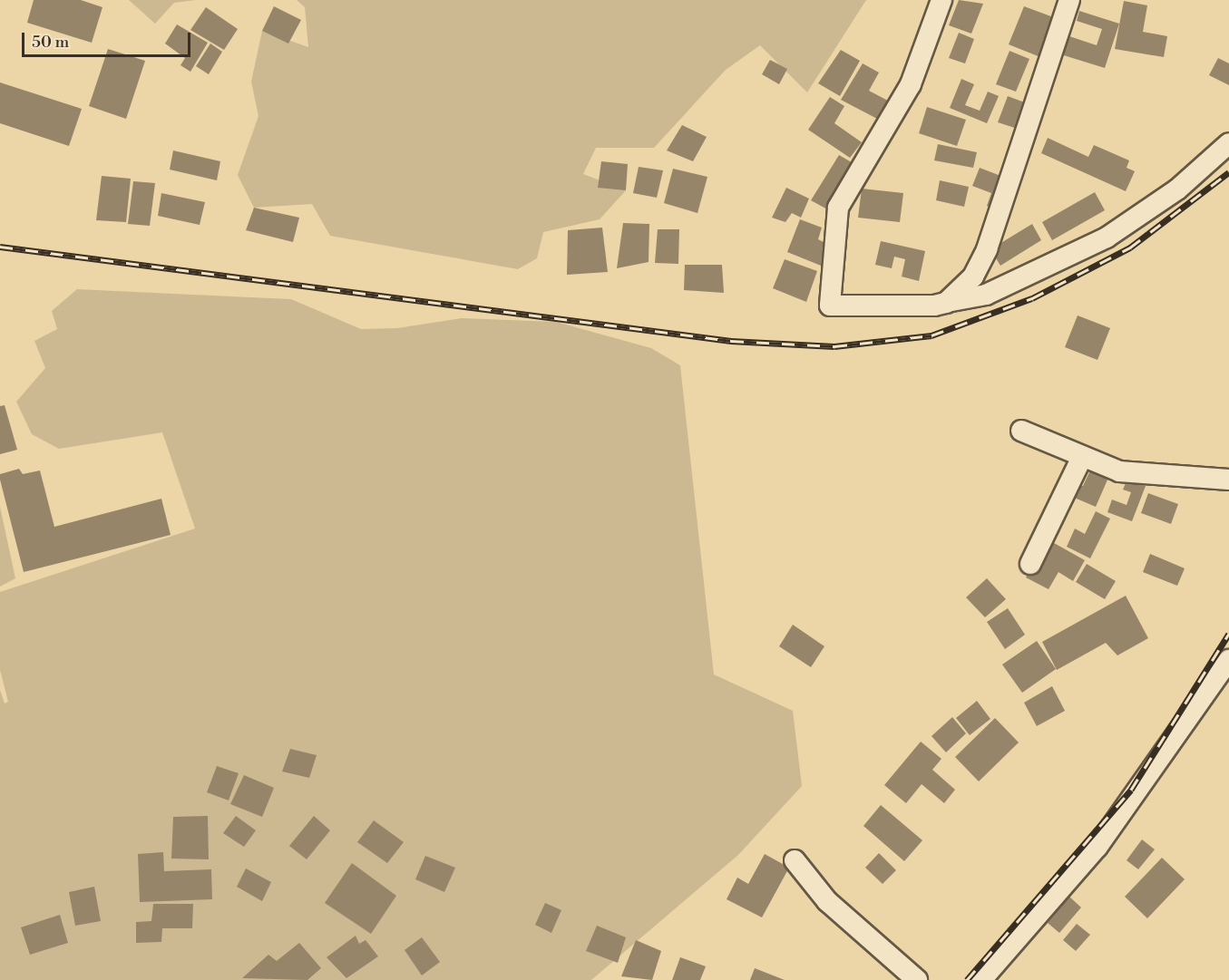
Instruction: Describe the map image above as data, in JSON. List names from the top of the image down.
{
  "scale_bar": "50 m"
}
